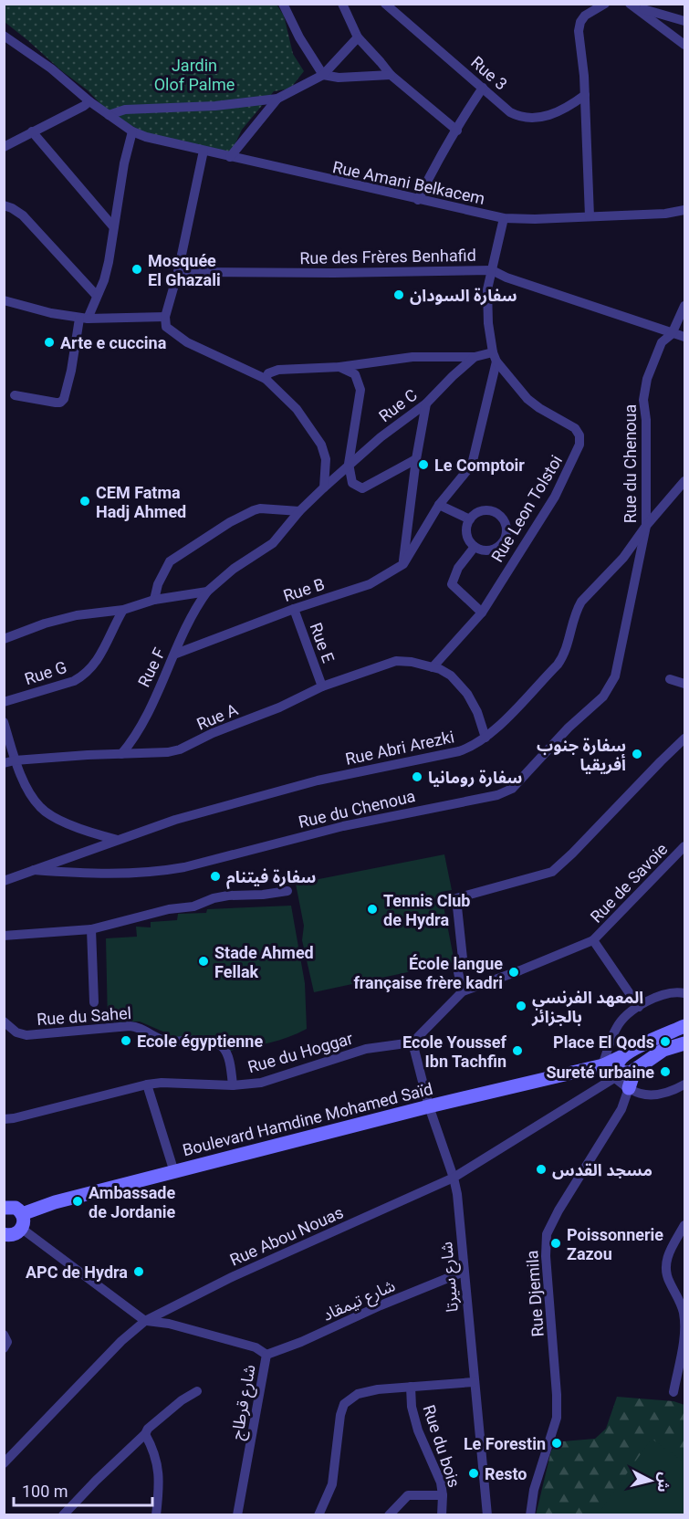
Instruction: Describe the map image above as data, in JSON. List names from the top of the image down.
{
  "streets": {
    "street": [
      "Rue 3",
      "Rue Amani Belkacem",
      "Rue des Frères Benhafid",
      "Rue C",
      "Rue du Chenoua",
      "Rue Leon Tolstoi",
      "Rue B",
      "Rue E",
      "Rue F",
      "Rue G",
      "Rue A",
      "Rue Abri Arezki",
      "Rue de Savoie",
      "Rue du Sahel",
      "Rue du Hoggar",
      "Boulevard Hamdine Mohamed Saïd",
      "Rue Abou Nouas",
      "شارع سيرتا",
      "Rue Djemila",
      "شارع تيمقاد",
      "شارع قرطاج",
      "Rue du bois"
    ]
  },
  "crossings": [
    ["Rue des Frères Benhafid", "Rue du Chenoua"],
    ["Rue C", "Rue Leon Tolstoi"],
    ["Rue C", "Rue B"],
    ["Rue C", "Rue F"],
    ["Rue du Chenoua", "Rue Abri Arezki"],
    ["Rue Leon Tolstoi", "Rue B"],
    ["Rue Leon Tolstoi", "Rue A"],
    ["Rue B", "Rue E"],
    ["Rue B", "Rue F"],
    ["Rue E", "Rue A"],
    ["Rue F", "Rue A"],
    ["Rue A", "Rue Abri Arezki"],
    ["Rue du Sahel", "Rue du Hoggar"],
    ["Rue du Hoggar", "شارع سيرتا"],
    ["Boulevard Hamdine Mohamed Saïd", "شارع سيرتا"],
    ["Rue Abou Nouas", "شارع سيرتا"],
    ["Rue Abou Nouas", "شارع قرطاج"],
    ["شارع سيرتا", "شارع تيمقاد"],
    ["شارع تيمقاد", "شارع قرطاج"]
  ],
  "parks": ["Jardin Olof Palme"],
  "places": [
    "Mosquée El Ghazali",
    "سفارة السودان",
    "Arte e cuccina",
    "Le Comptoir",
    "CEM Fatma Hadj Ahmed",
    "سفارة جنوب أفريقيا",
    "سفارة رومانيا",
    "سفارة فيتنام",
    "Tennis Club de Hydra",
    "Stade Ahmed Fellak",
    "École langue française frère kadri",
    "المعهد الفرنسي بالجزائر",
    "Ecole égyptienne",
    "Place El Qods",
    "Ecole Youssef Ibn Tachfin",
    "Sureté urbaine",
    "مسجد القدس",
    "Ambassade de Jordanie",
    "Poissonnerie Zazou",
    "APC de Hydra",
    "Le Forestin",
    "Resto"
  ],
  "scale_bar": "100 m",
  "north": "right"
}
